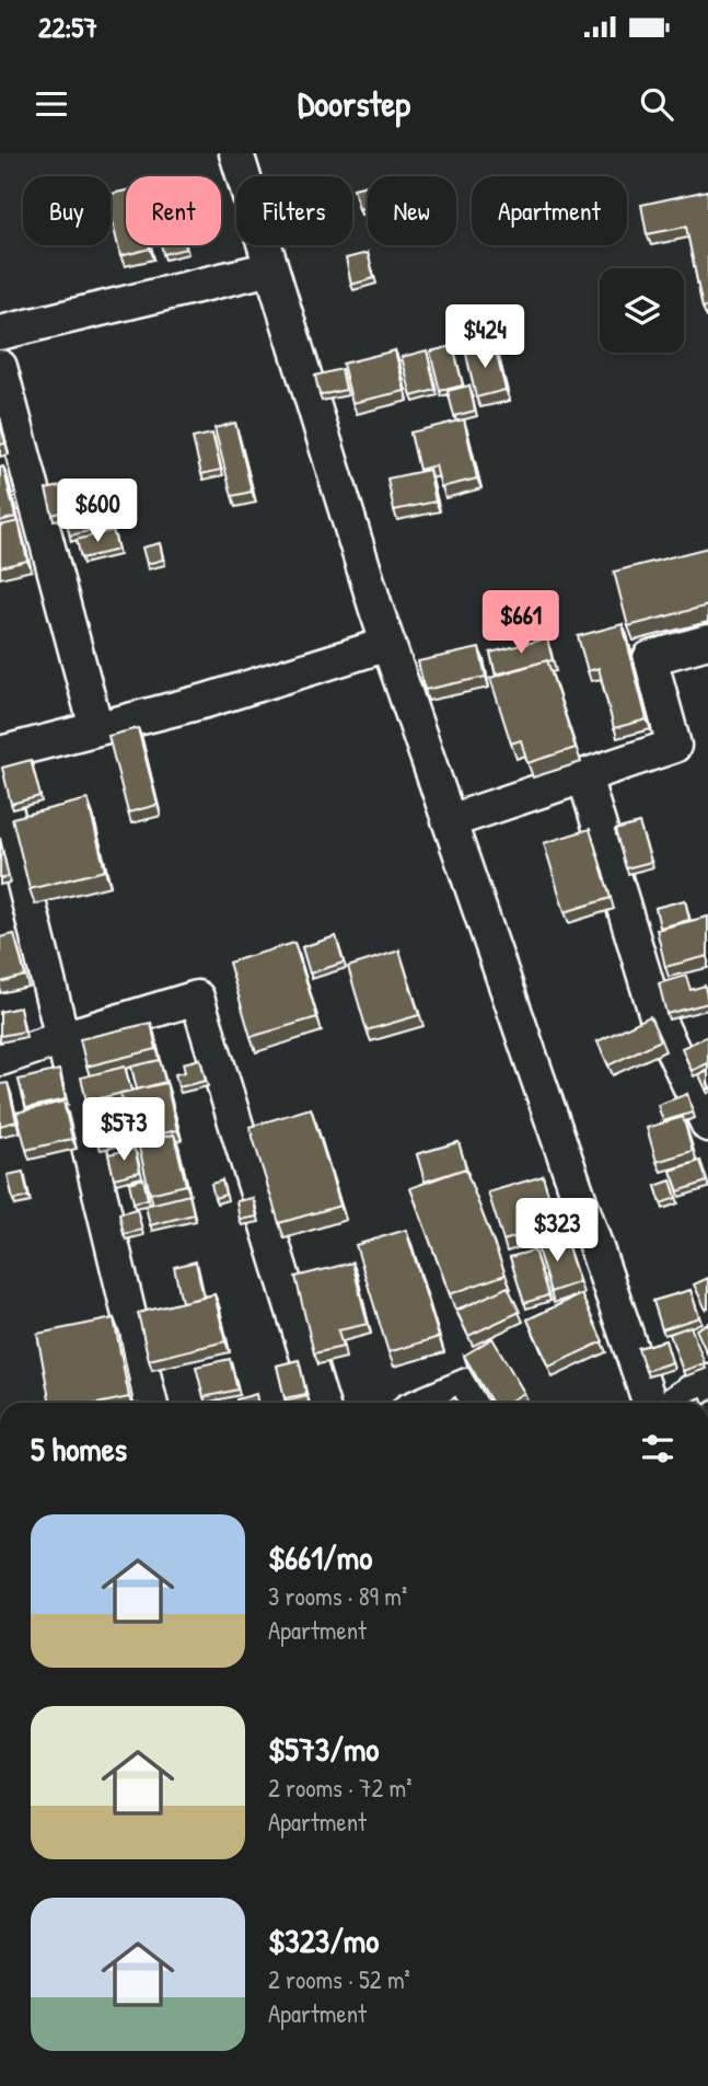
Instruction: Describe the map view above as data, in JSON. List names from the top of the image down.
{
  "page": {
    "status": "22:57",
    "header": "Doorstep",
    "chip": [
      "Buy",
      "Rent",
      "Filters",
      "New",
      "Apartment"
    ],
    "price": [
      "$424",
      "$600",
      "$661",
      "$573",
      "$323"
    ],
    "heading": "5 homes",
    "list": [
      {
        "name": "$661/mo",
        "note": "3 rooms · 89 m² · Apartment"
      },
      {
        "name": "$573/mo",
        "note": "2 rooms · 72 m² · Apartment"
      },
      {
        "name": "$323/mo",
        "note": "2 rooms · 52 m² · Apartment"
      }
    ]
  }
}
